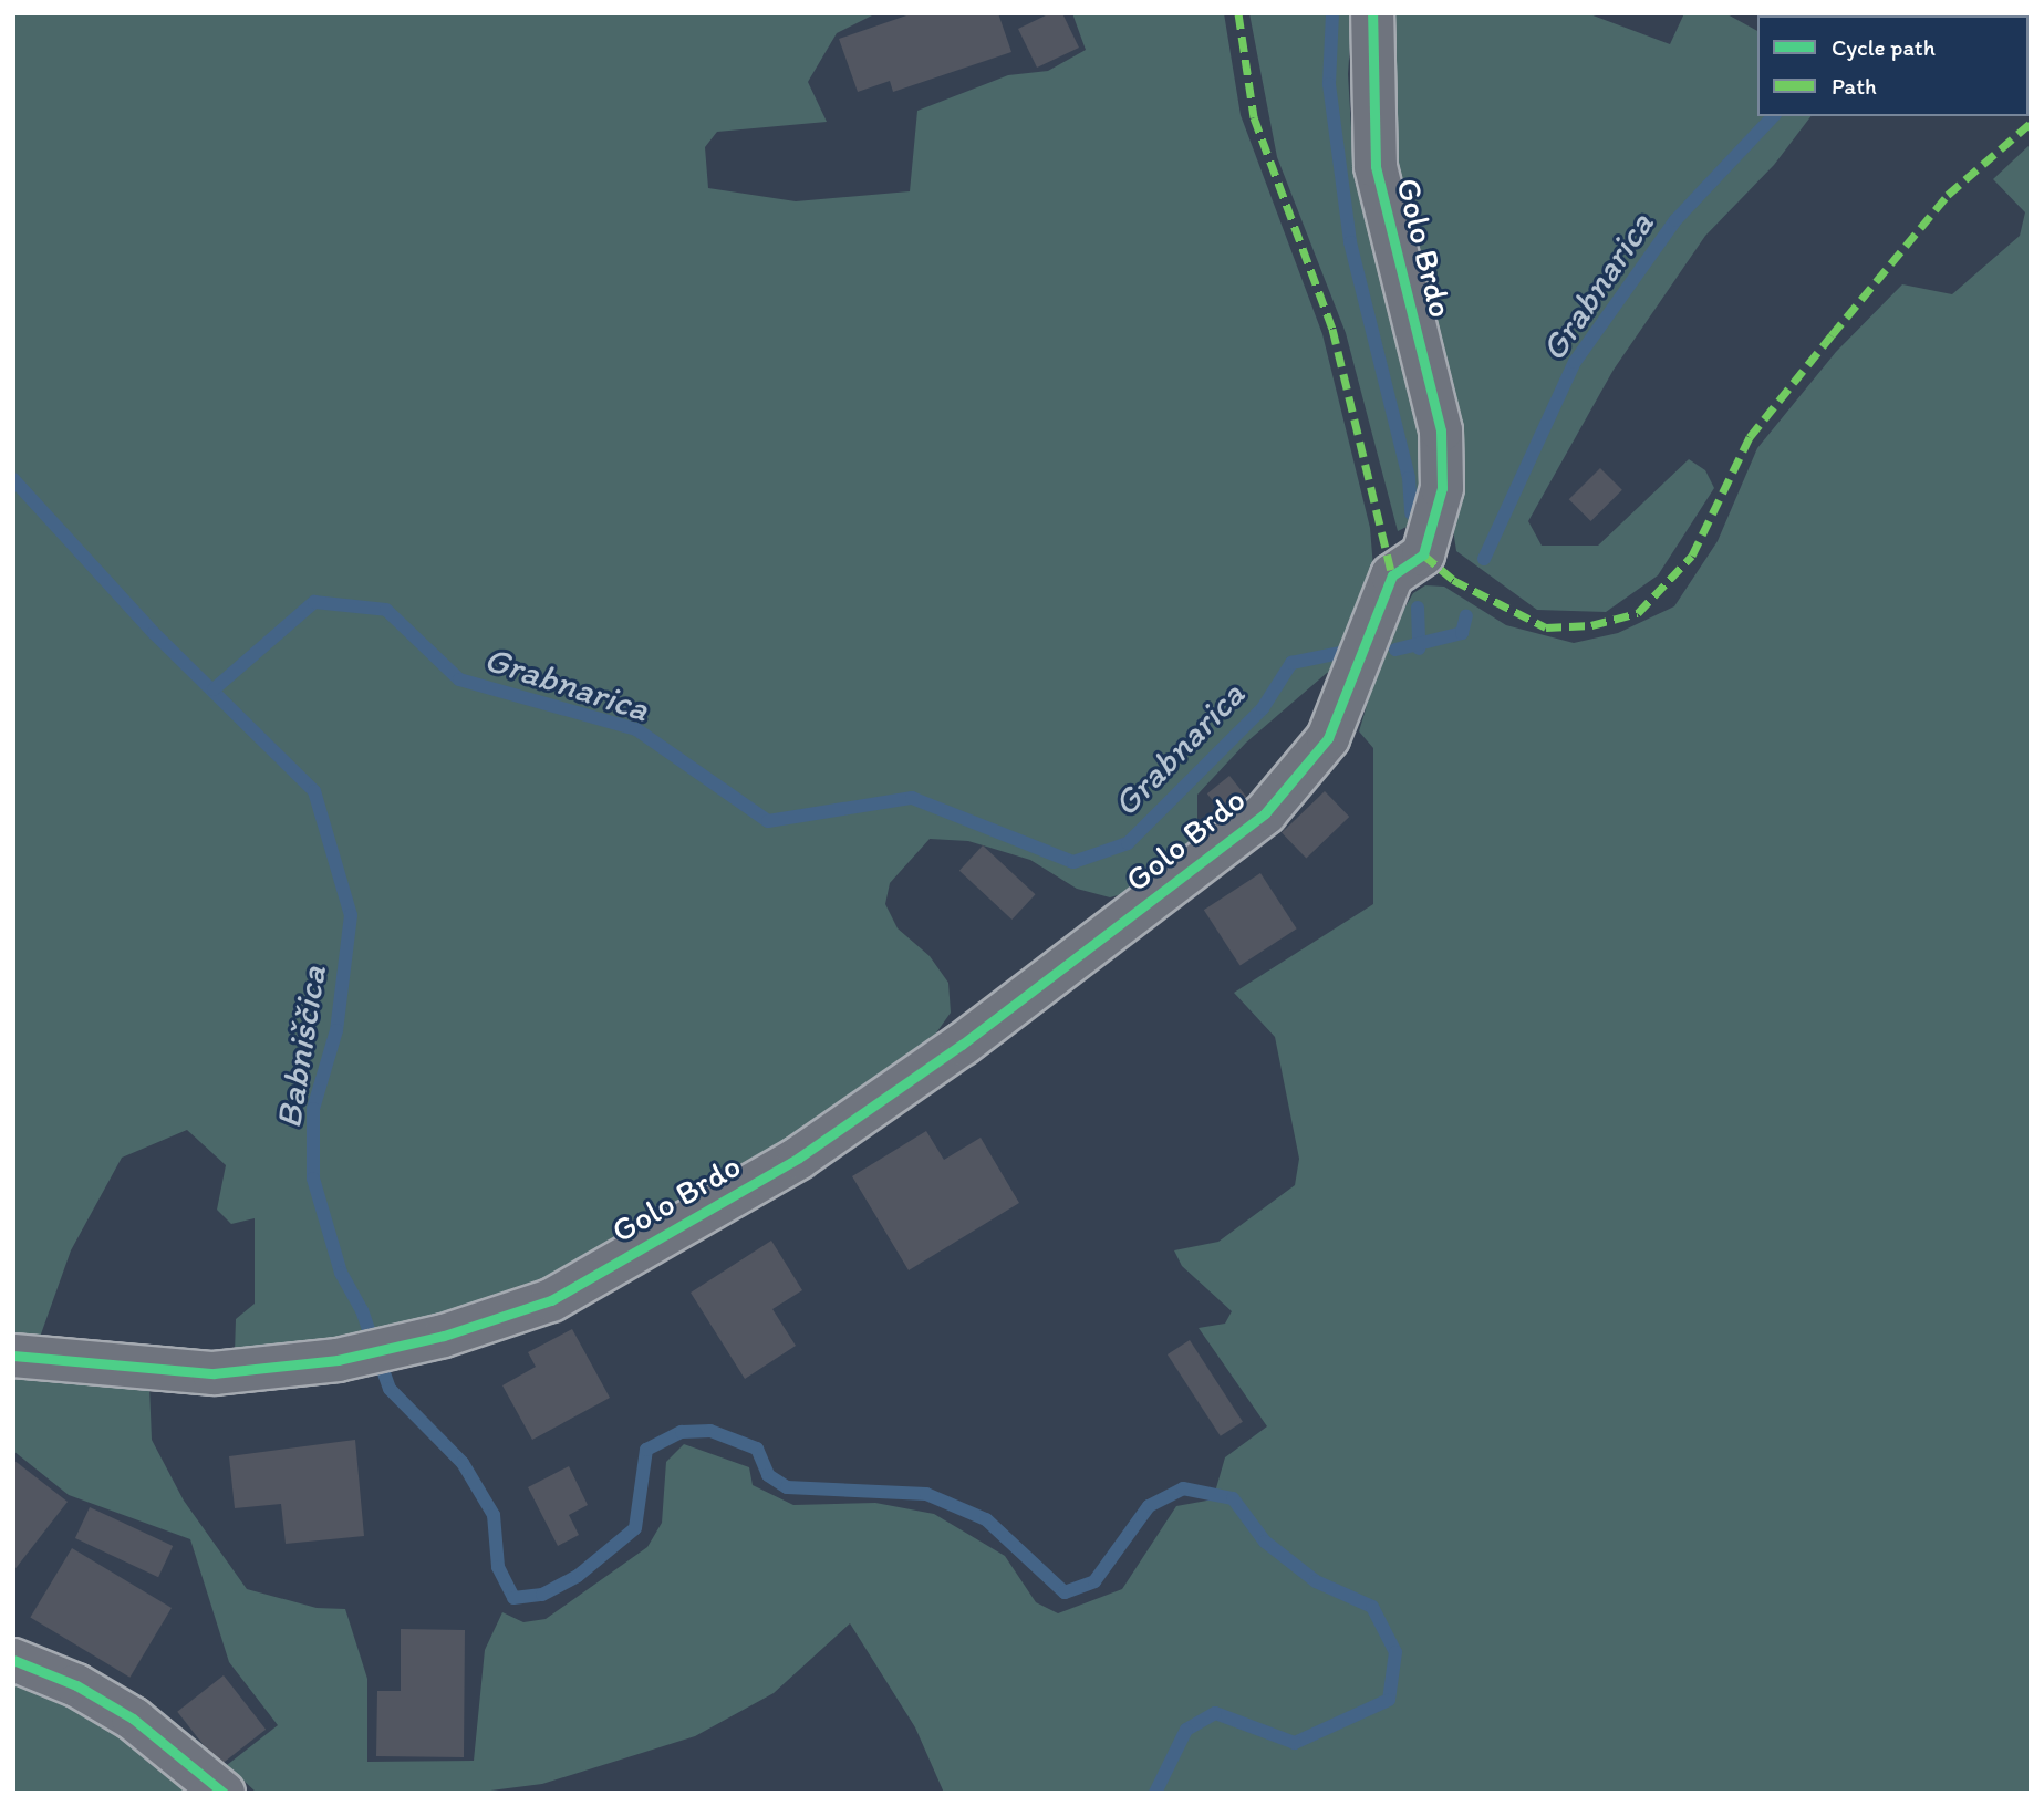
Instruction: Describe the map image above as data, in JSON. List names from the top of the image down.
{
  "streets": {
    "street": ["Golo Brdo"]
  },
  "water": ["Grabnarica", "Babniščica"],
  "legend": ["Cycle path", "Path"]
}
